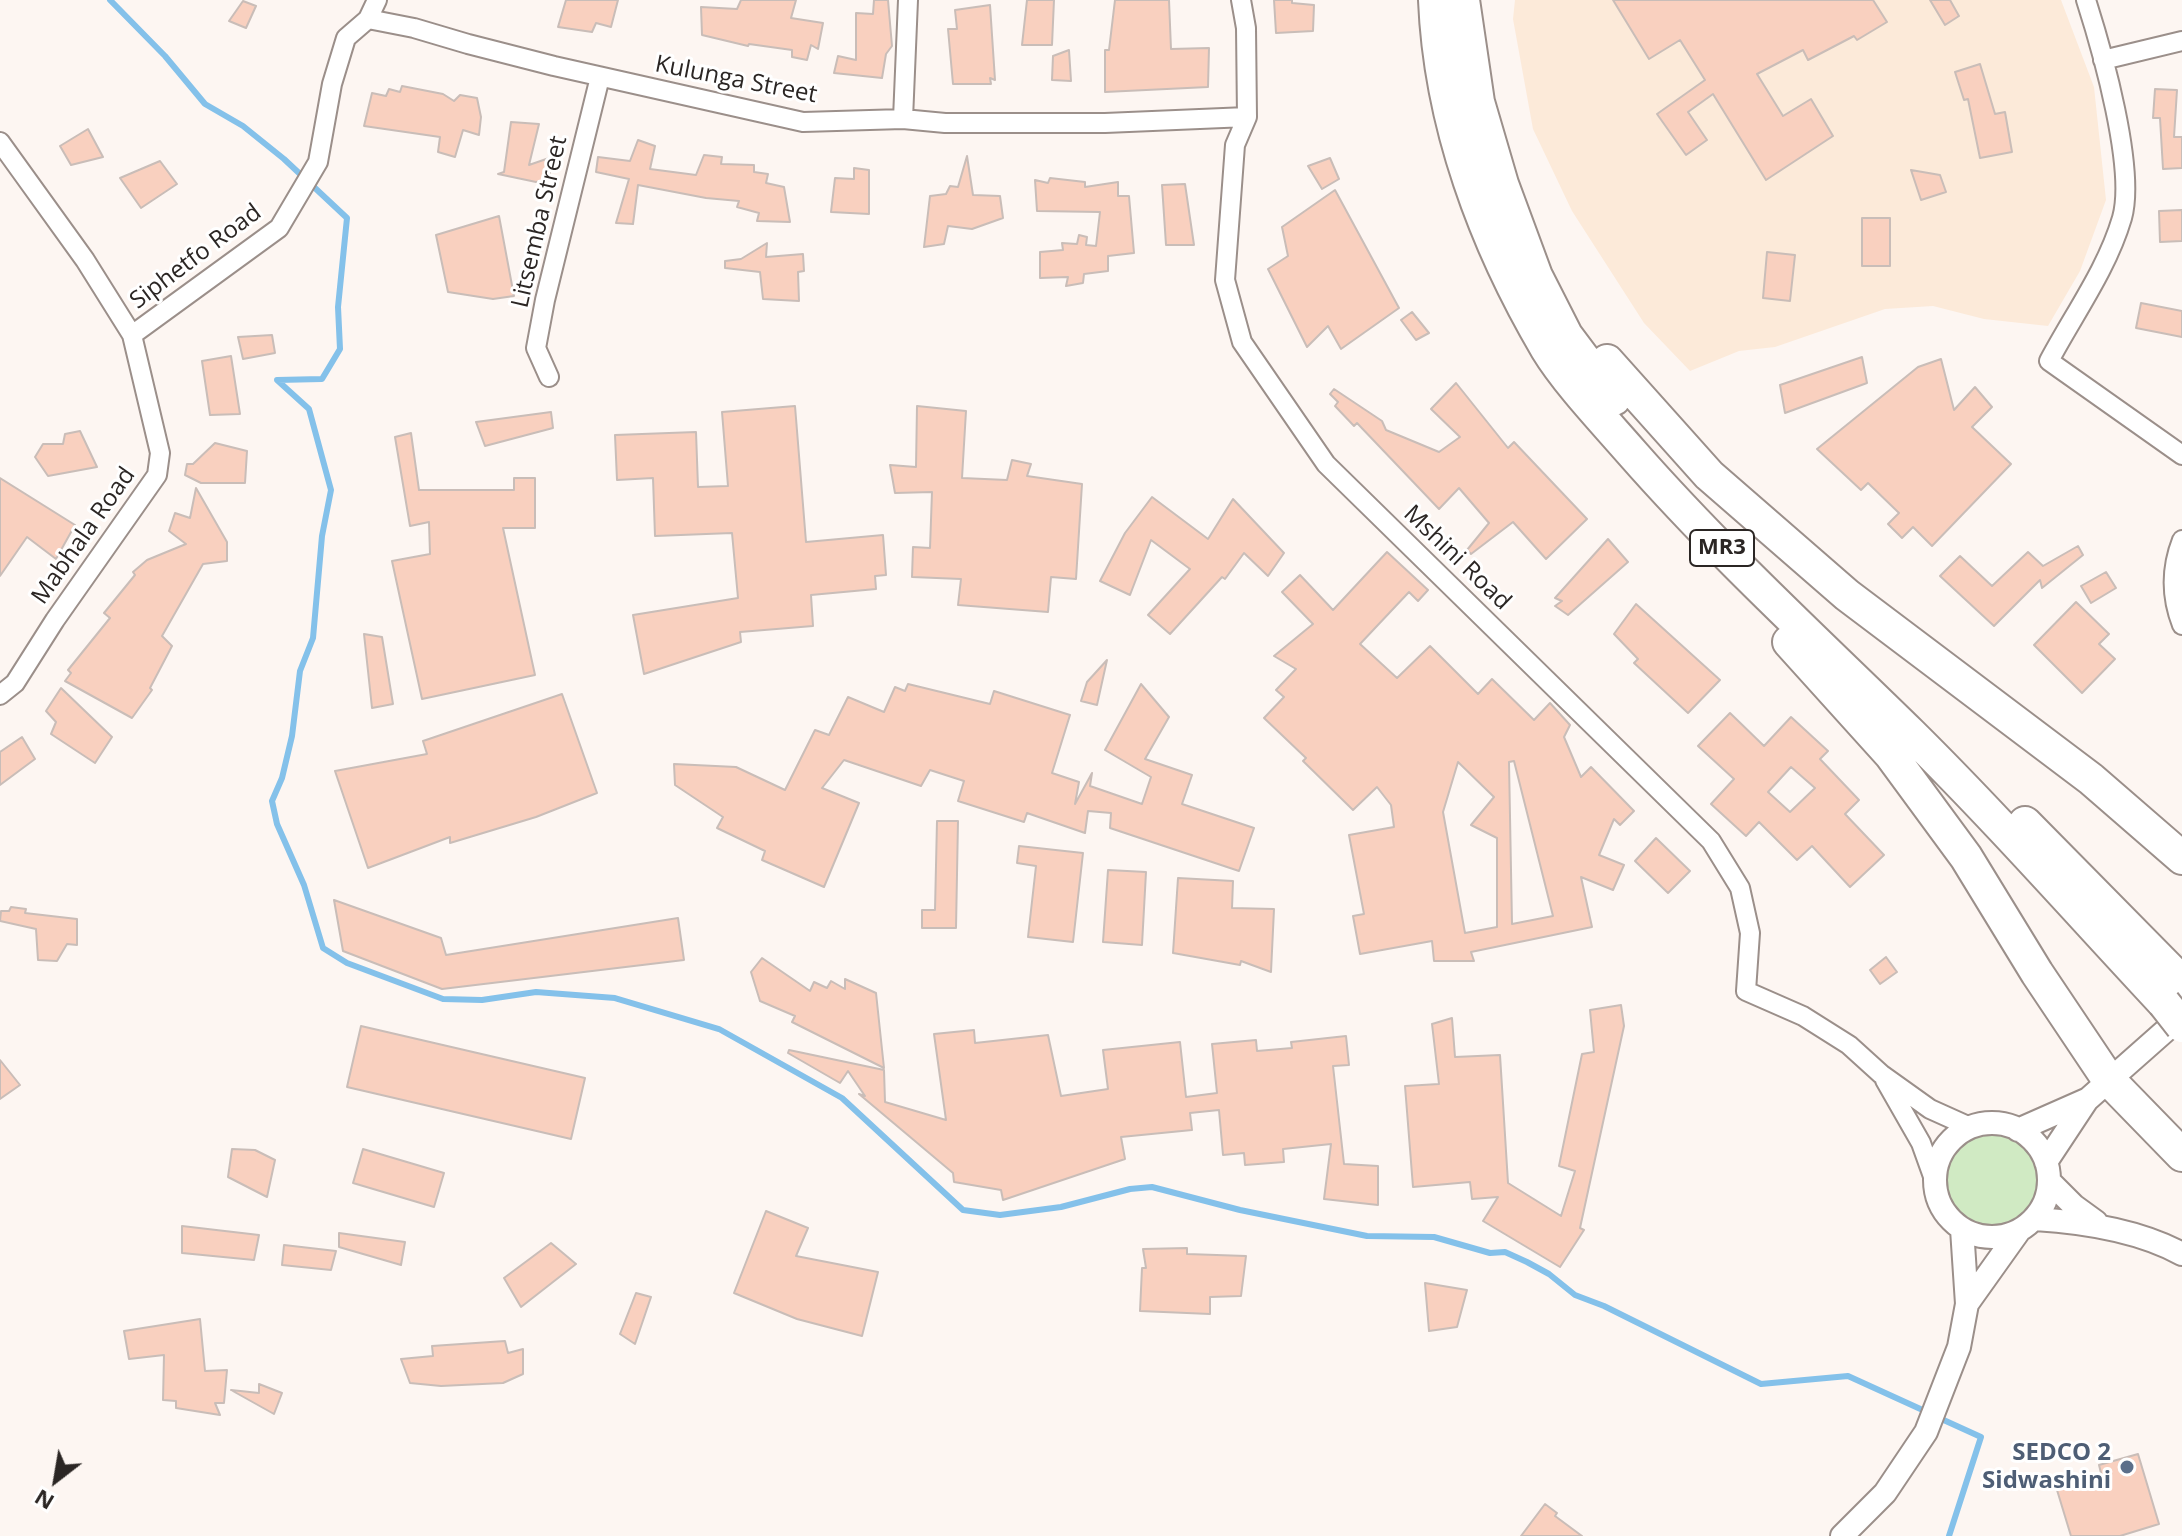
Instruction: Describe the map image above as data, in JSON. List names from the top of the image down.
{
  "streets": {
    "highway": ["MR3"],
    "street": [
      "Kulunga Street",
      "Litsemba Street",
      "Siphetfo Road",
      "Mabhala Road",
      "Mshini Road"
    ]
  },
  "crossings": [
    ["Kulunga Street", "Litsemba Street"],
    ["Kulunga Street", "Siphetfo Road"],
    ["Kulunga Street", "Mshini Road"],
    ["Siphetfo Road", "Mabhala Road"]
  ],
  "places": ["SEDCO 2 Sidwashini"],
  "north": "bottom left"
}
